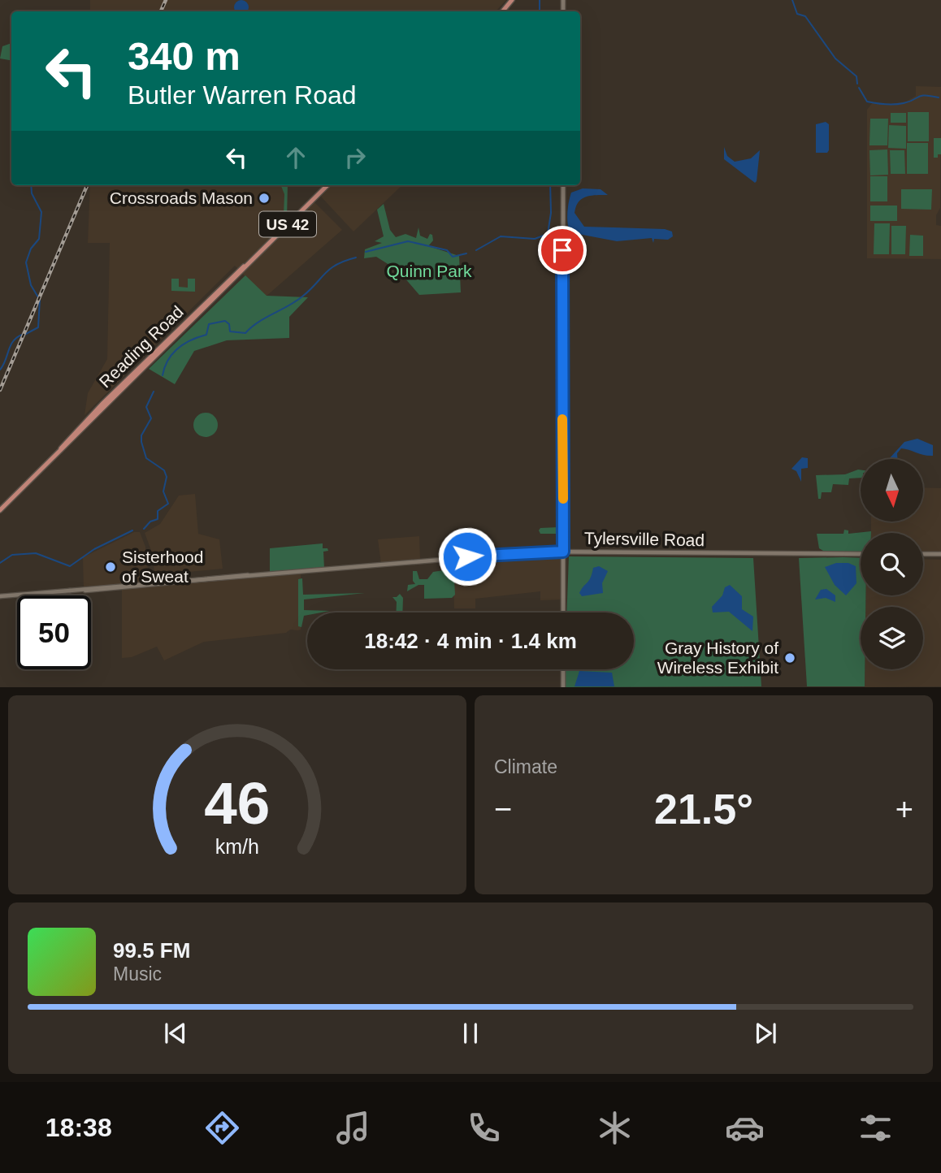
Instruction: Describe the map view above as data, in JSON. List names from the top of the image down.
{
  "streets": {
    "main road": ["US 42", "Reading Road", "Tylersville Road"]
  },
  "parks": ["Quinn Park"],
  "places": ["Crossroads Mason", "Sisterhood of Sweat", "Gray History of Wireless Exhibit"],
  "north": "bottom",
  "page": {
    "turn": ["340 m", "Butler Warren Road"],
    "limit": "50",
    "trip": "18:42 · 4 min · 1.4 km",
    "tile": "Climate",
    "heat": ["−", "21.5°", "+"],
    "song": ["99.5 FM", "Music"],
    "tabs": "18:38",
    "gauge": ["46", "km/h"]
  }
}
